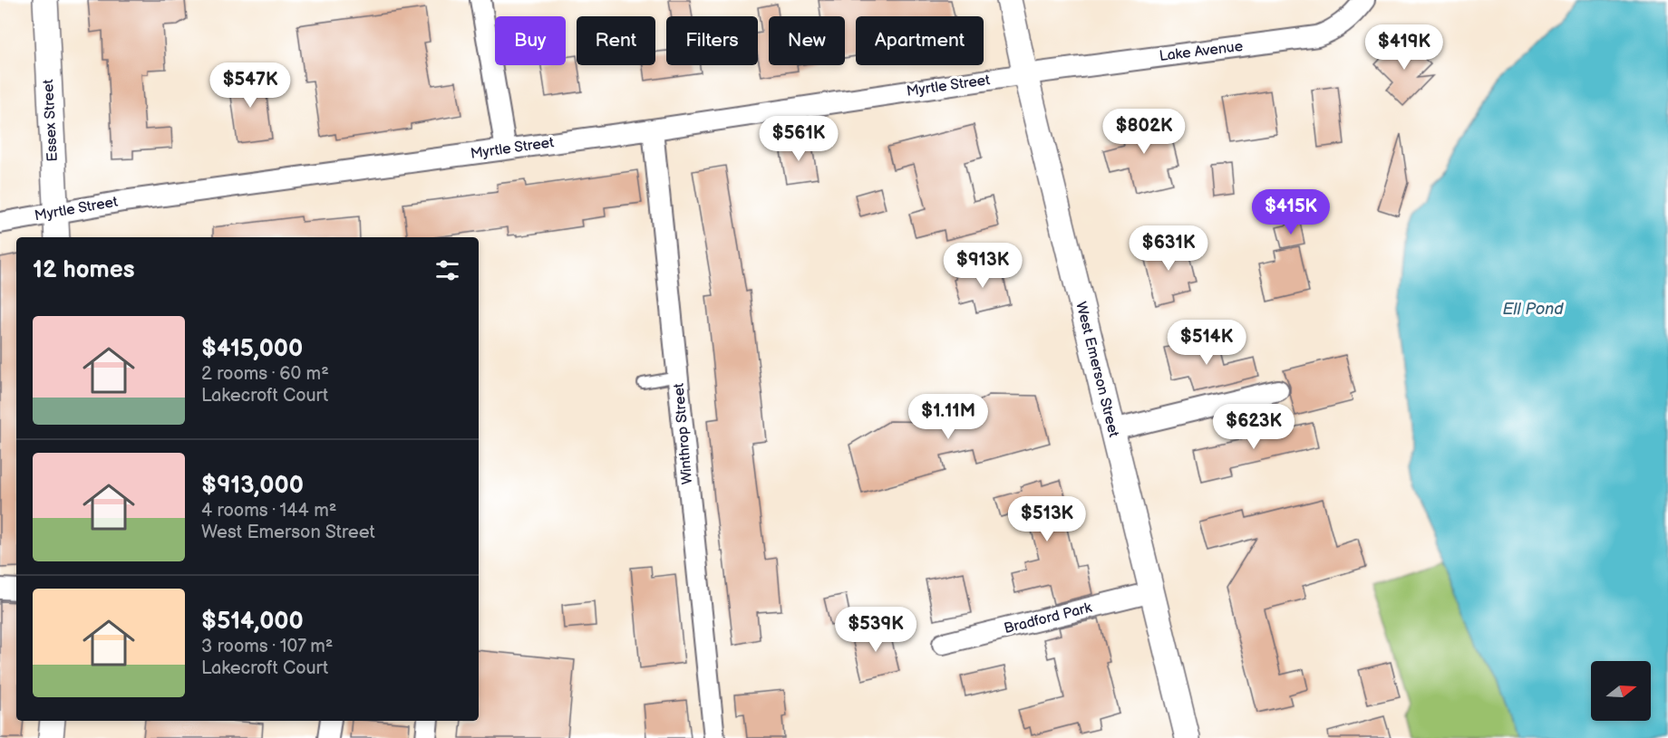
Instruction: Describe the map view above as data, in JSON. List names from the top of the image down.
{
  "streets": {
    "street": [
      "Lake Avenue",
      "Myrtle Street",
      "Essex Street",
      "West Emerson Street",
      "Winthrop Street",
      "Bradford Park"
    ]
  },
  "crossings": [
    ["Lake Avenue", "Myrtle Street"],
    ["Lake Avenue", "West Emerson Street"],
    ["Myrtle Street", "Essex Street"],
    ["Myrtle Street", "West Emerson Street"],
    ["Myrtle Street", "Winthrop Street"],
    ["West Emerson Street", "Bradford Park"]
  ],
  "water": ["Ell Pond"],
  "north": "right",
  "page": {
    "chip": [
      "Buy",
      "Rent",
      "Filters",
      "New",
      "Apartment"
    ],
    "price": [
      "$419K",
      "$547K",
      "$802K",
      "$561K",
      "$415K",
      "$631K",
      "$913K",
      "$514K",
      "$1.11M",
      "$623K",
      "$513K",
      "$539K"
    ],
    "heading": "12 homes",
    "list": [
      {
        "name": "$415,000",
        "note": "2 rooms · 60 m² · Lakecroft Court"
      },
      {
        "name": "$913,000",
        "note": "4 rooms · 144 m² · West Emerson Street"
      },
      {
        "name": "$514,000",
        "note": "3 rooms · 107 m² · Lakecroft Court"
      }
    ]
  }
}
